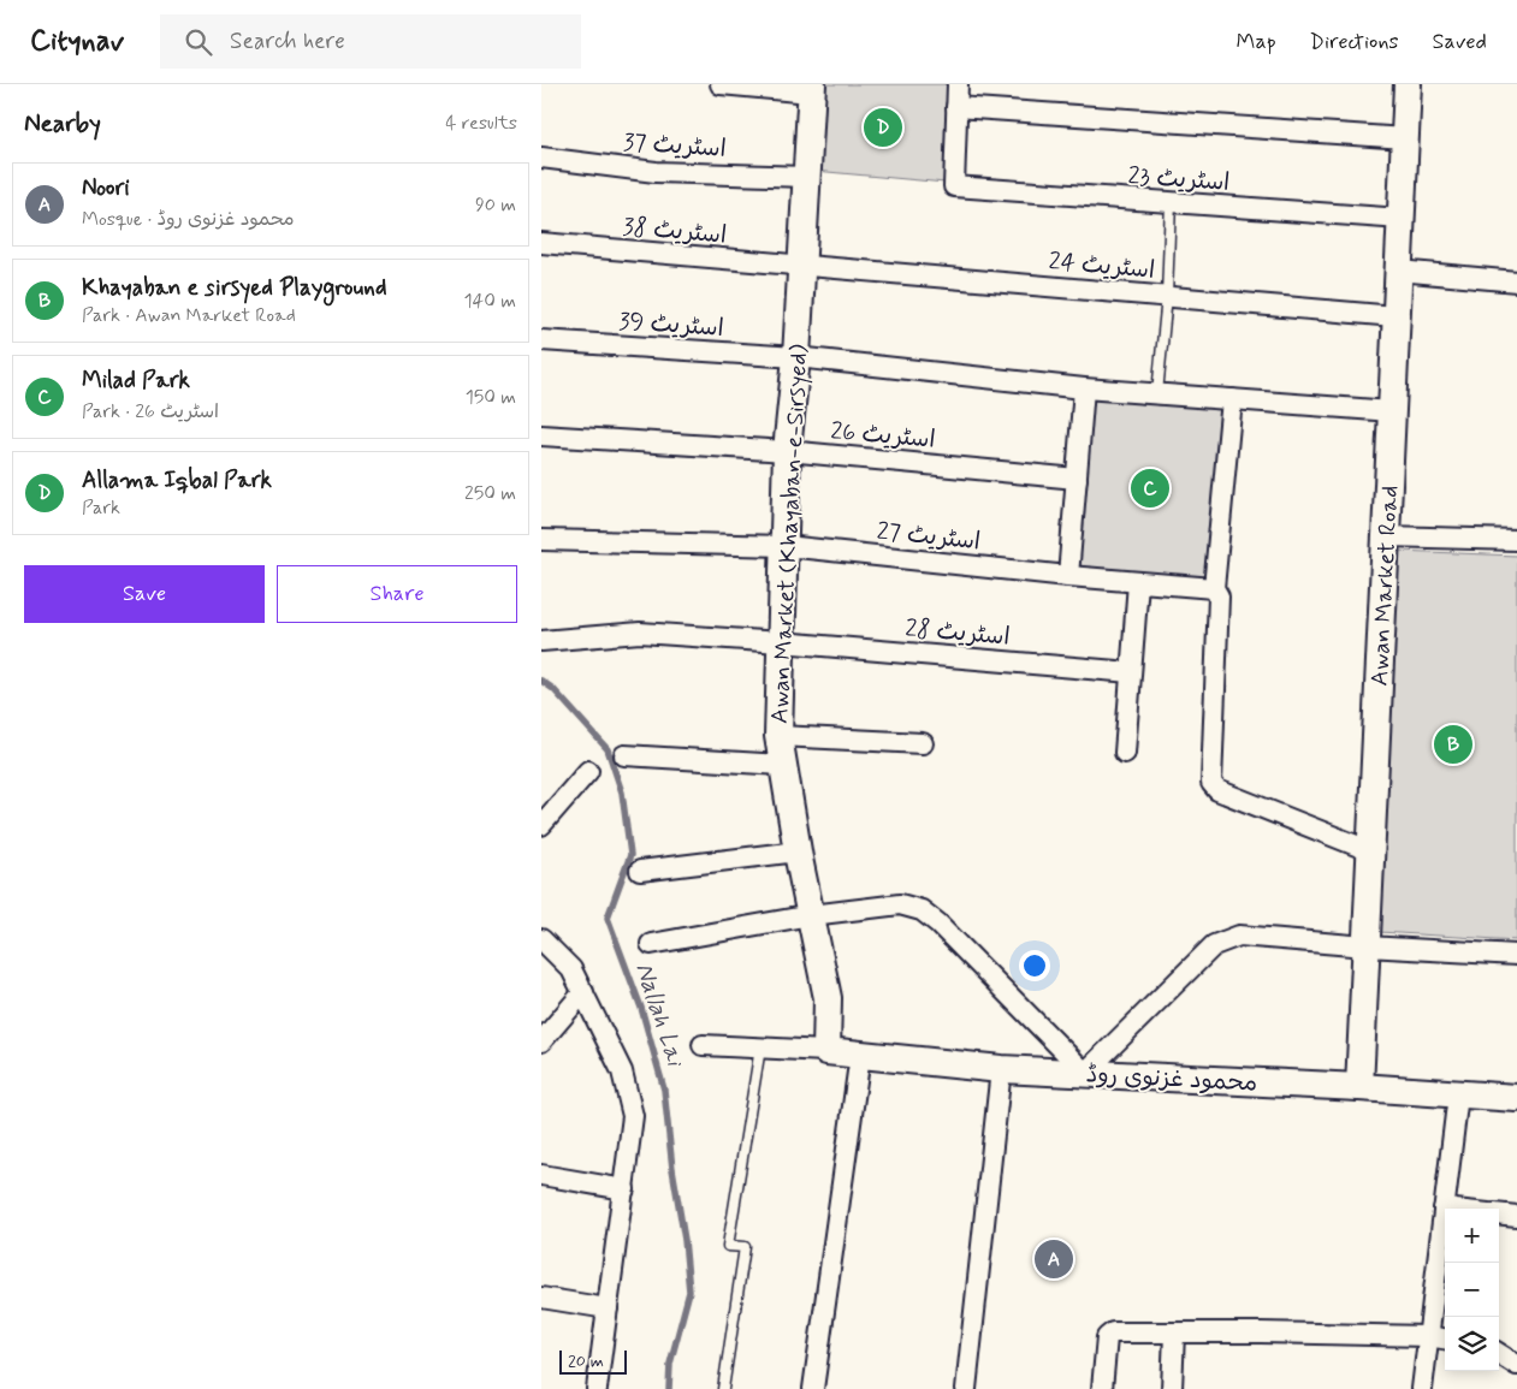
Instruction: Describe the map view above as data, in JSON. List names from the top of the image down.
{
  "streets": {
    "street": [
      "اسٹریٹ 37",
      "اسٹریٹ 23",
      "اسٹریٹ 38",
      "اسٹریٹ 24",
      "اسٹریٹ 39",
      "اسٹریٹ 26",
      "Awan Market (Khayaban-e-Sirsyed)",
      "اسٹریٹ 27",
      "Awan Market Road",
      "اسٹریٹ 28",
      "محمود غزنوی روڈ"
    ]
  },
  "crossings": [
    ["اسٹریٹ 37", "Awan Market (Khayaban-e-Sirsyed)"],
    ["اسٹریٹ 23", "Awan Market Road"],
    ["اسٹریٹ 38", "اسٹریٹ 24"],
    ["اسٹریٹ 38", "Awan Market (Khayaban-e-Sirsyed)"],
    ["اسٹریٹ 24", "Awan Market (Khayaban-e-Sirsyed)"],
    ["اسٹریٹ 24", "Awan Market Road"],
    ["اسٹریٹ 39", "Awan Market (Khayaban-e-Sirsyed)"],
    ["اسٹریٹ 39", "Awan Market Road"],
    ["اسٹریٹ 26", "Awan Market (Khayaban-e-Sirsyed)"],
    ["Awan Market (Khayaban-e-Sirsyed)", "اسٹریٹ 27"],
    ["Awan Market (Khayaban-e-Sirsyed)", "اسٹریٹ 28"],
    ["Awan Market (Khayaban-e-Sirsyed)", "محمود غزنوی روڈ"],
    ["Awan Market Road", "محمود غزنوی روڈ"]
  ],
  "water": ["Nallah Lai"],
  "scale_bar": "20 m",
  "page": {
    "header": "Citynav",
    "search": "Search here",
    "nav": ["Map", "Directions", "Saved"],
    "heading": ["Nearby", "4 results"],
    "pins": [
      "D",
      "C",
      "B",
      "A"
    ],
    "list": [
      {
        "mark": "A",
        "name": "Noori",
        "note": "Mosque · محمود غزنوی روڈ",
        "value": "90 m"
      },
      {
        "mark": "B",
        "name": "Khayaban e sirsyed Playground",
        "note": "Park · Awan Market Road",
        "value": "140 m"
      },
      {
        "mark": "C",
        "name": "Milad Park",
        "note": "Park · اسٹریٹ 26",
        "value": "150 m"
      },
      {
        "mark": "D",
        "name": "Allama Iqbal Park",
        "note": "Park",
        "value": "250 m"
      }
    ],
    "buttons": ["Save", "Share"],
    "map_buttons": ["+", "−"],
    "scale": "20 m"
  }
}
